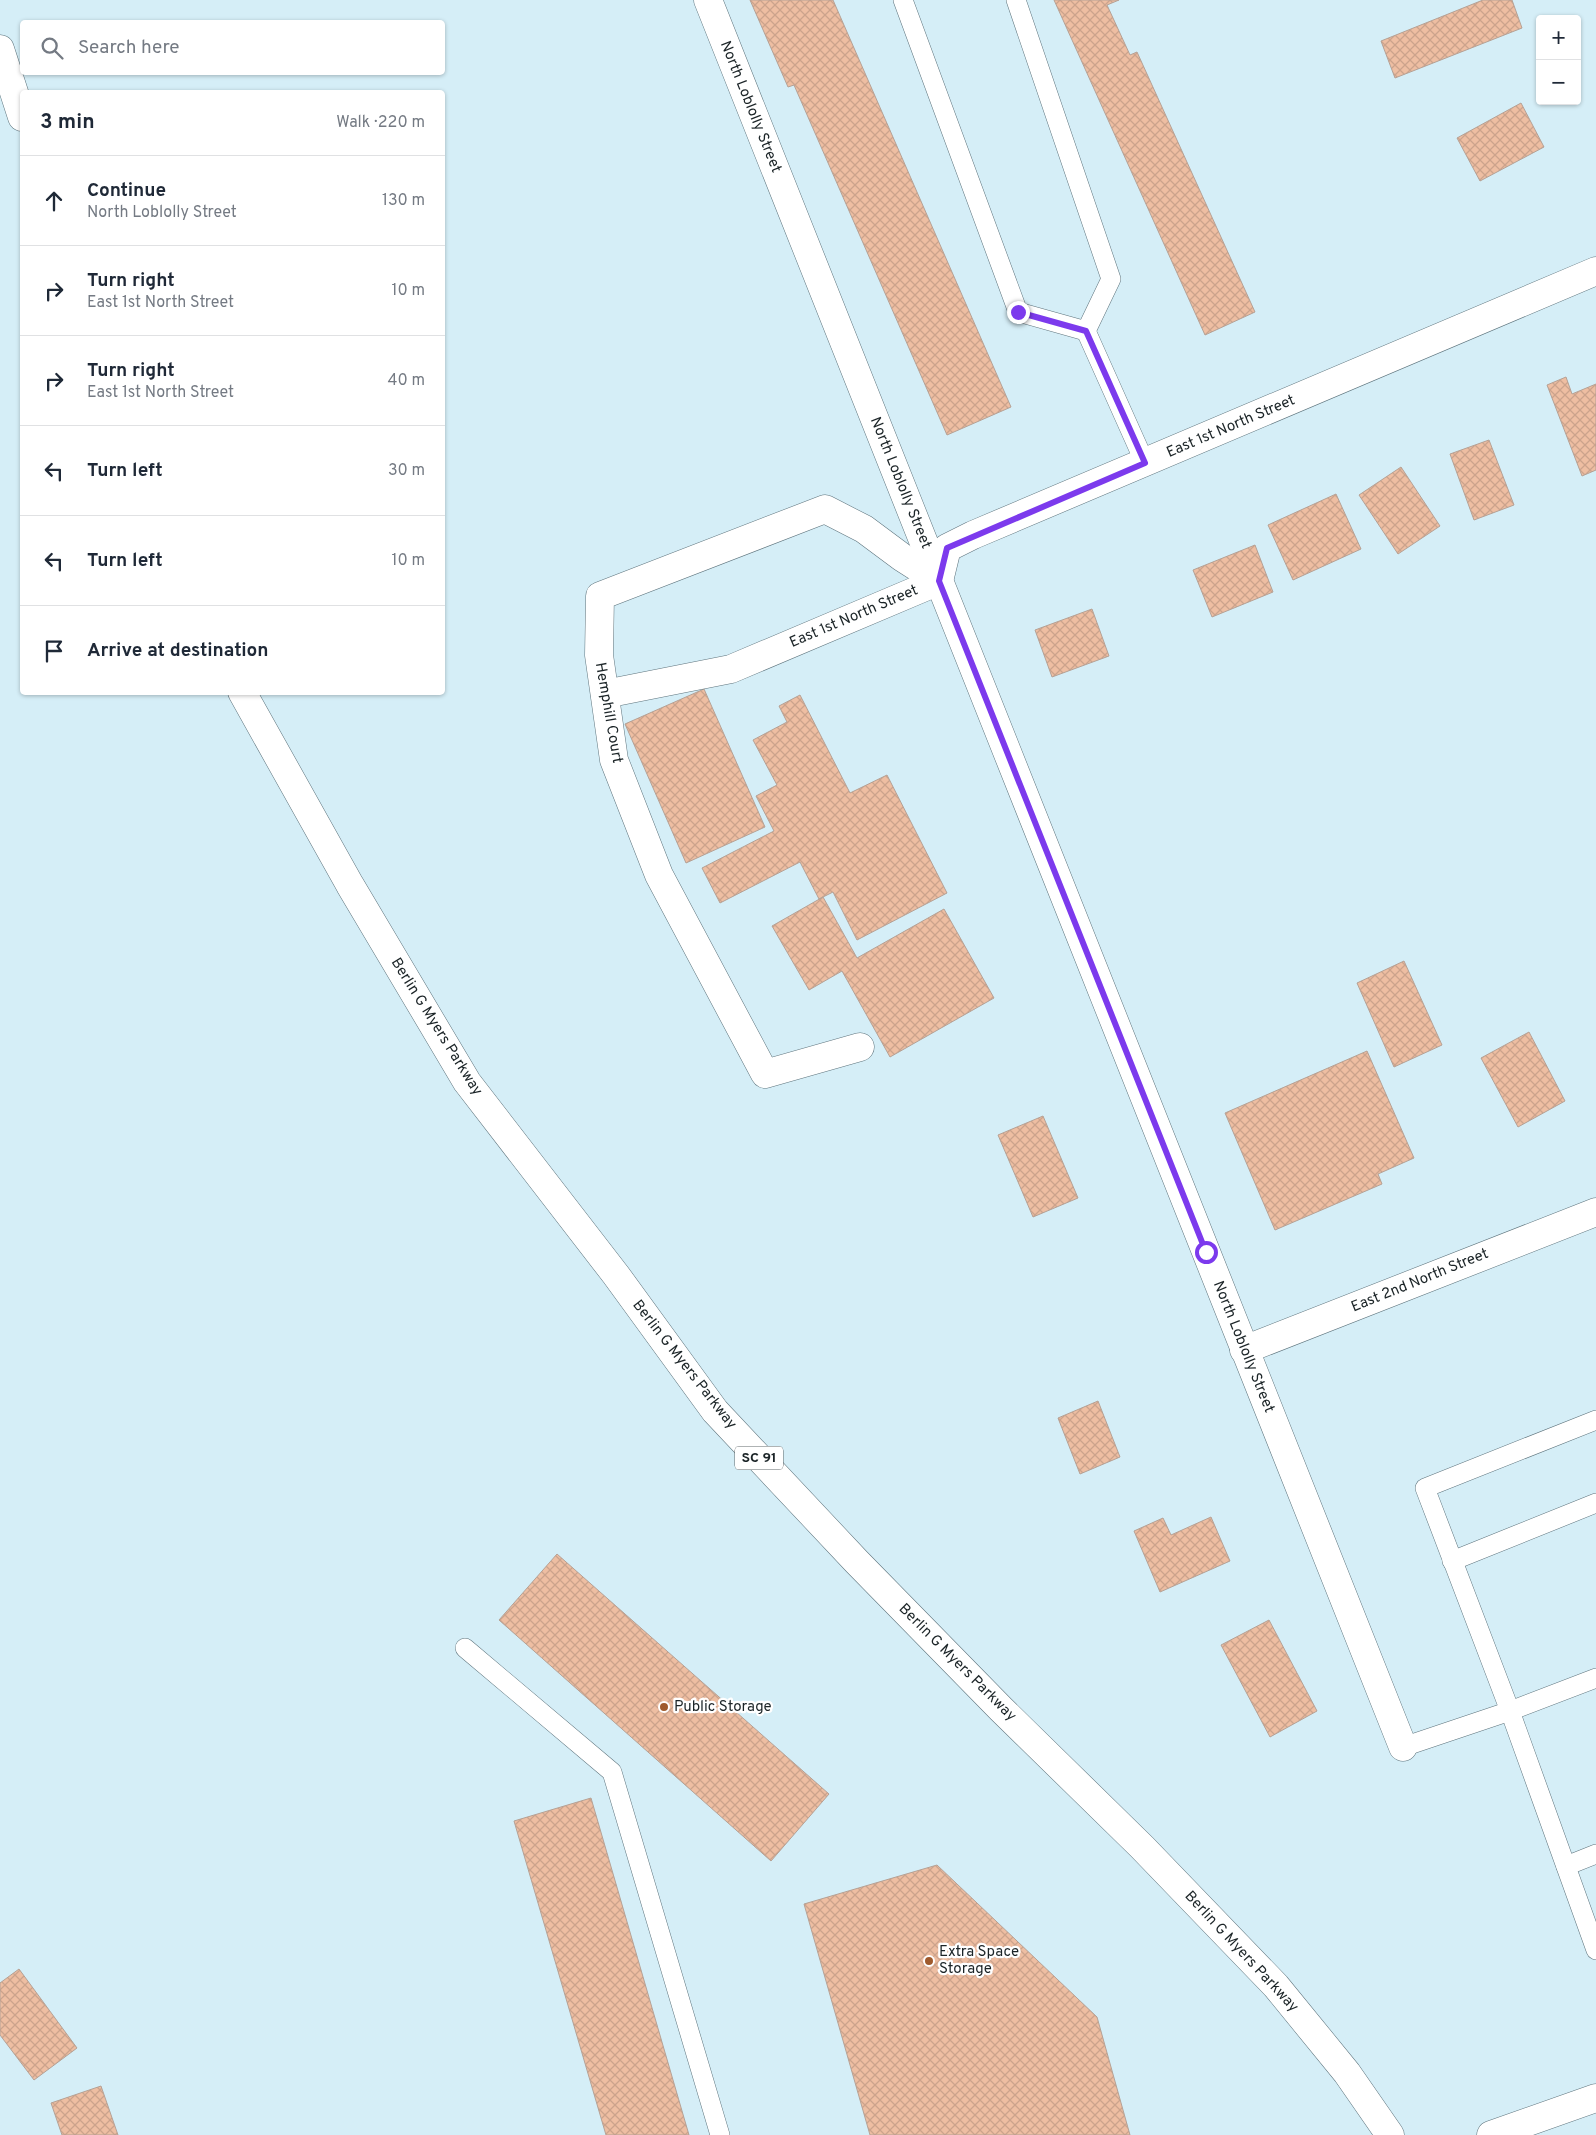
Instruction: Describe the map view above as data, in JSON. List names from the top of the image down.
{
  "streets": {
    "street": [
      "North Loblolly Street",
      "East 1st North Street",
      "Hemphill Court",
      "Berlin G Myers Parkway",
      "East 2nd North Street",
      "SC 91"
    ]
  },
  "crossings": [
    ["North Loblolly Street", "East 1st North Street"],
    ["North Loblolly Street", "Hemphill Court"],
    ["North Loblolly Street", "East 2nd North Street"],
    ["East 1st North Street", "Hemphill Court"]
  ],
  "places": ["Public Storage", "Extra Space Storage"],
  "page": {
    "map_buttons": ["+", "−"],
    "search": "Search here",
    "heading": ["3 min", "Walk · 220 m"],
    "list": [
      ["Continue", "North Loblolly Street", "130 m"],
      ["Turn right", "East 1st North Street", "10 m"],
      ["Turn right", "East 1st North Street", "40 m"],
      ["Turn left", "30 m"],
      ["Turn left", "10 m"],
      "Arrive at destination"
    ]
  }
}
